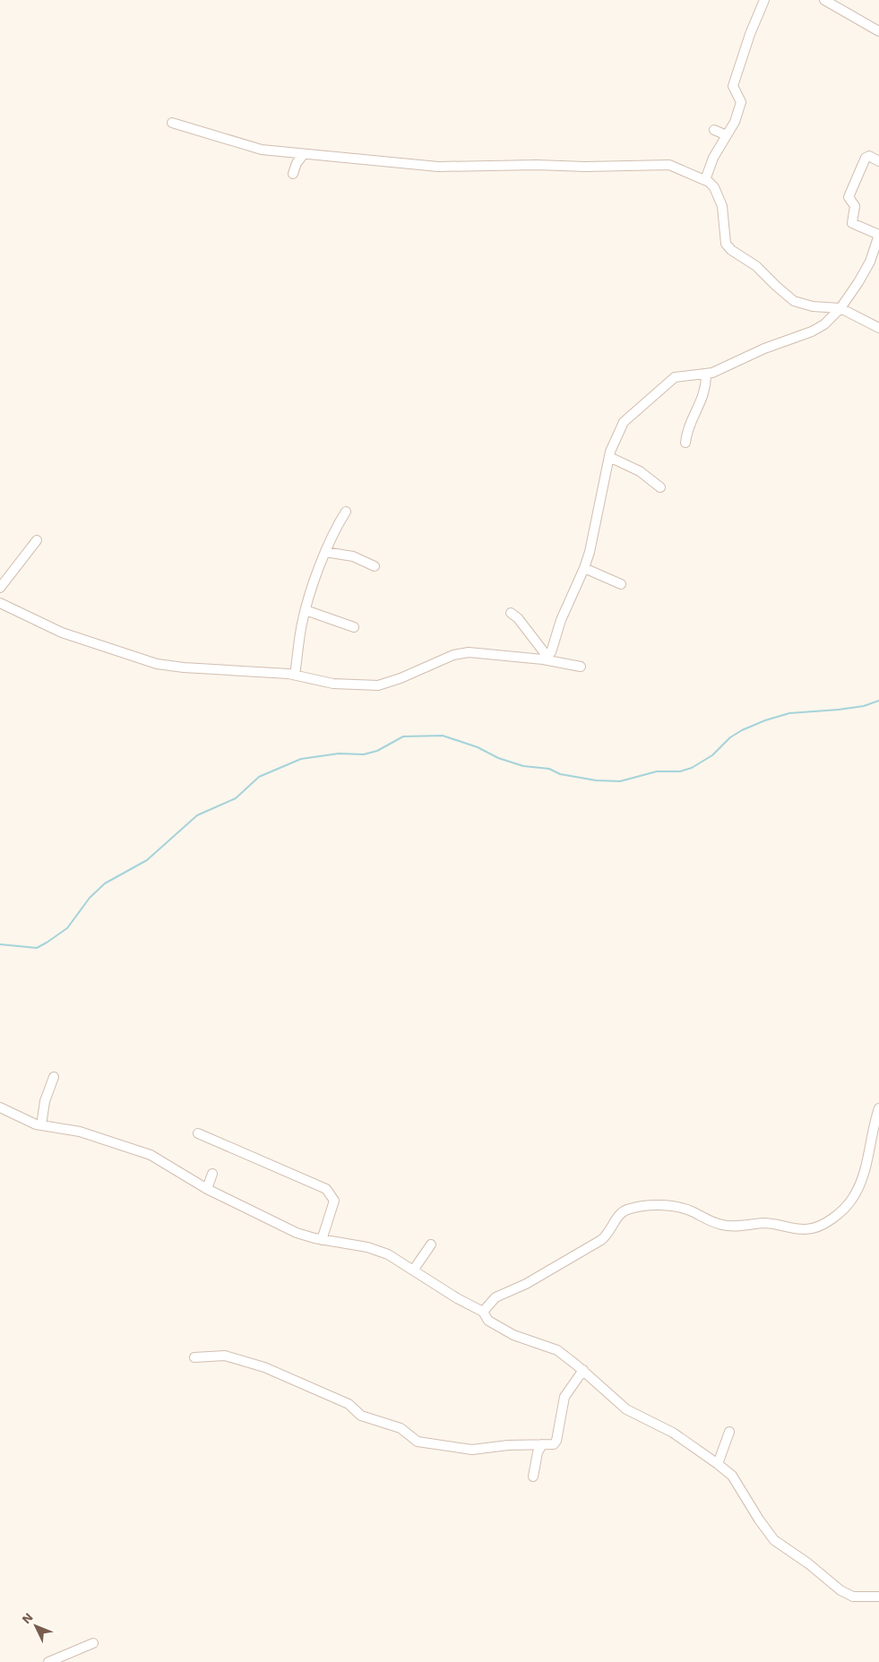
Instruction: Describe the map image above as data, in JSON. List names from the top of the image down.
{
  "north": "top left"
}
